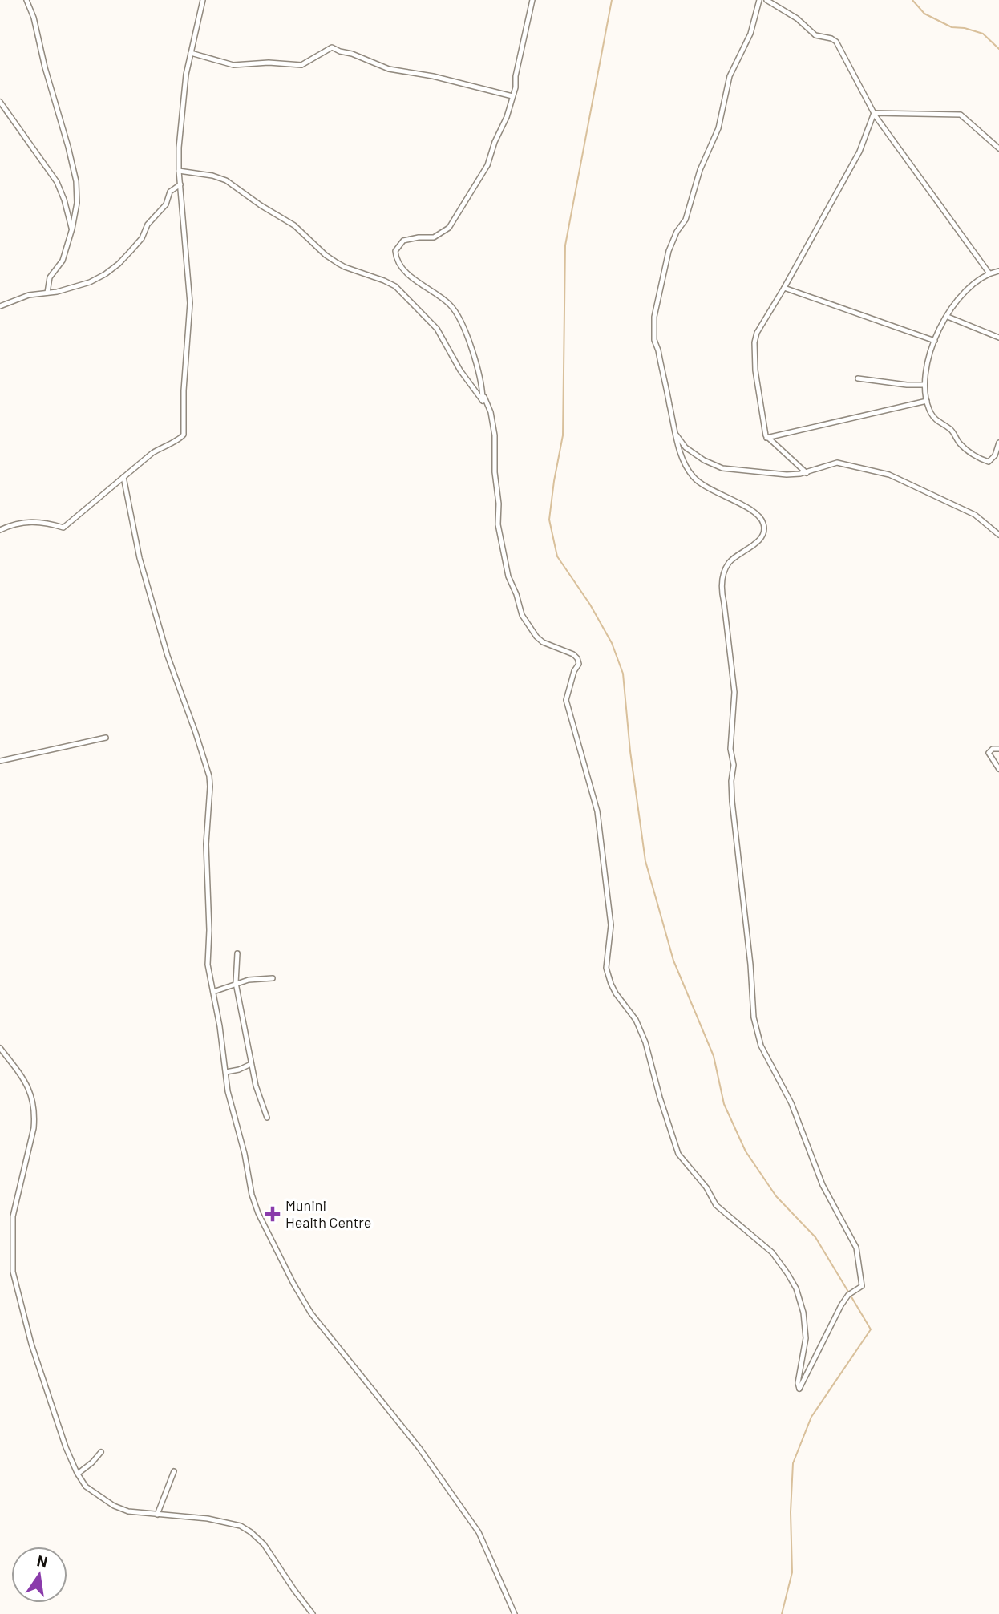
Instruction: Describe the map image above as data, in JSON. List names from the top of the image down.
{
  "places": {
    "health": ["Munini Health Centre"]
  },
  "north": "top"
}
